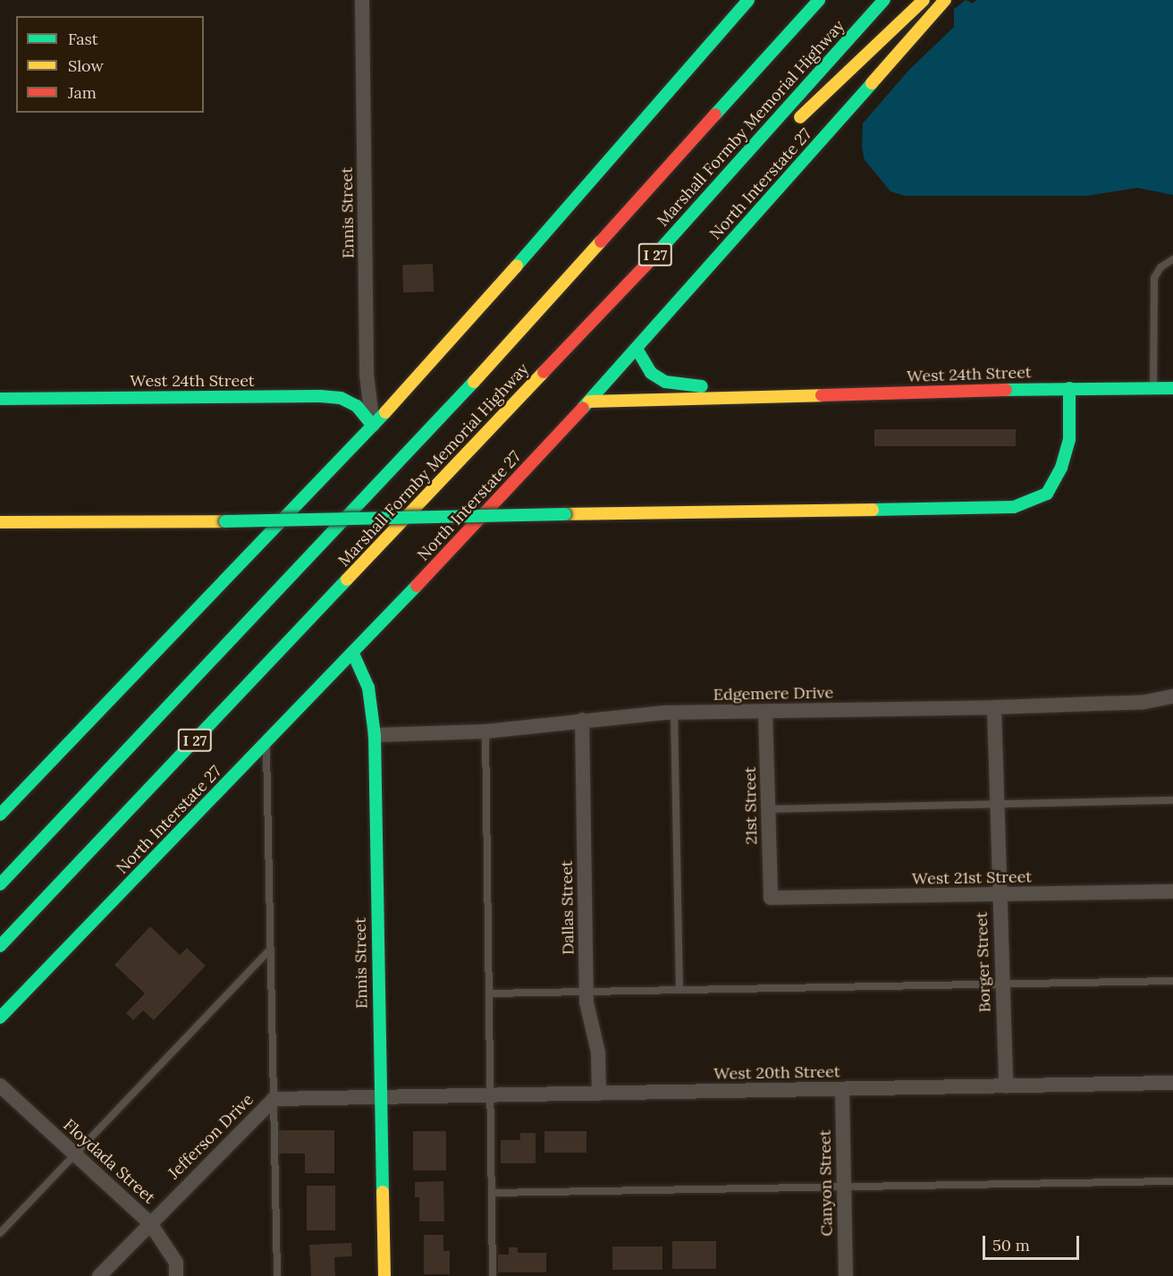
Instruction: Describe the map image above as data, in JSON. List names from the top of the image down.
{
  "streets": {
    "main road": [
      "Marshall Formby Memorial Highway",
      "North Interstate 27",
      "Ennis Street",
      "I 27",
      "West 24th Street"
    ],
    "street": [
      "Edgemere Drive",
      "21st Street",
      "West 21st Street",
      "Dallas Street",
      "Borger Street",
      "West 20th Street",
      "Jefferson Drive",
      "Floydada Street",
      "Canyon Street"
    ]
  },
  "crossings": [
    ["North Interstate 27", "Ennis Street"],
    ["North Interstate 27", "West 24th Street"],
    ["Ennis Street", "West 24th Street"],
    ["Ennis Street", "Edgemere Drive"],
    ["Ennis Street", "West 20th Street"],
    ["Ennis Street", "Jefferson Drive"],
    ["Edgemere Drive", "21st Street"],
    ["Edgemere Drive", "Dallas Street"],
    ["Edgemere Drive", "Borger Street"],
    ["21st Street", "West 21st Street"],
    ["West 21st Street", "Borger Street"],
    ["Dallas Street", "West 20th Street"],
    ["Borger Street", "West 20th Street"],
    ["West 20th Street", "Jefferson Drive"],
    ["West 20th Street", "Canyon Street"],
    ["Jefferson Drive", "Floydada Street"]
  ],
  "legend": ["Fast", "Slow", "Jam"],
  "scale_bar": "50 m"
}
